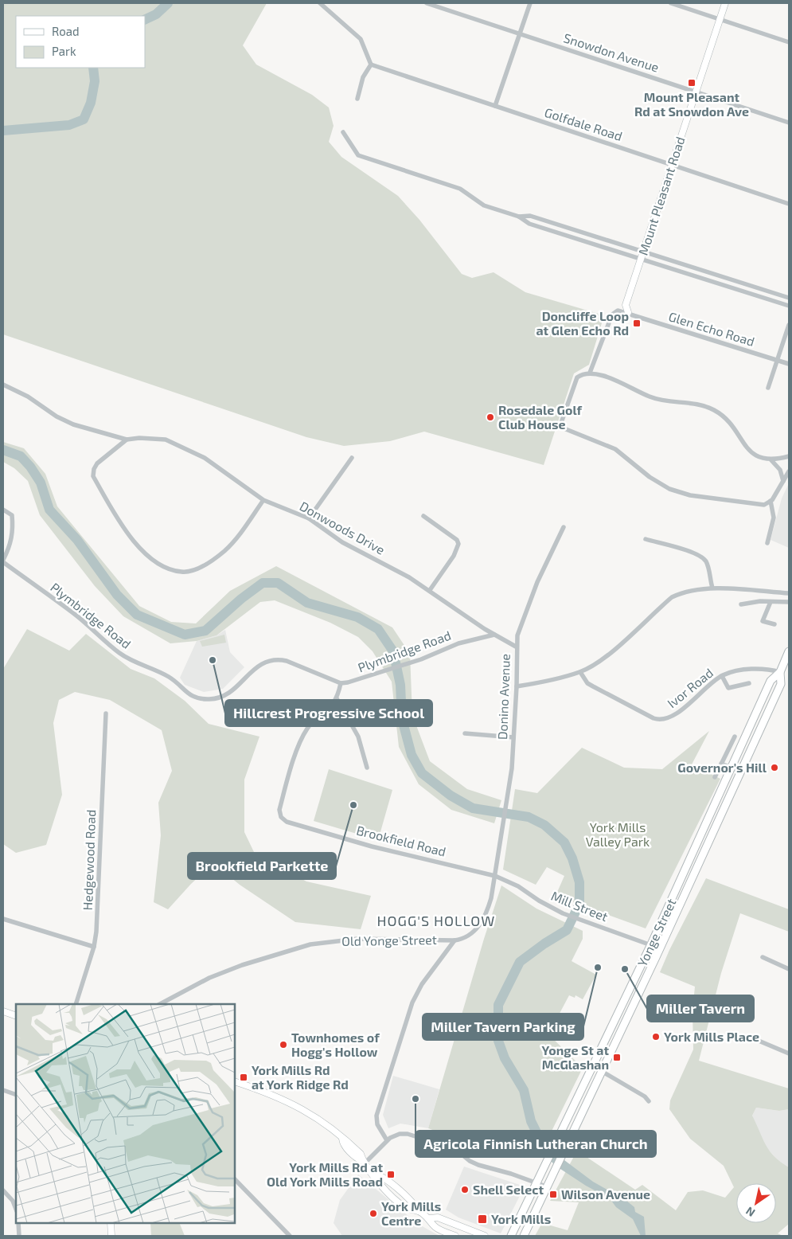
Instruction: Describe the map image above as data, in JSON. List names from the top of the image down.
{
  "streets": {
    "main road": ["Mount Pleasant Road", "Yonge Street"],
    "street": [
      "Snowdon Avenue",
      "Golfdale Road",
      "Glen Echo Road",
      "Donwoods Drive",
      "Plymbridge Road",
      "Ivor Road",
      "Donino Avenue",
      "Brookfield Road",
      "Hedgewood Road",
      "Mill Street",
      "Old Yonge Street"
    ]
  },
  "crossings": [
    ["Snowdon Avenue", "Mount Pleasant Road"],
    ["Golfdale Road", "Mount Pleasant Road"],
    ["Mount Pleasant Road", "Glen Echo Road"],
    ["Donwoods Drive", "Plymbridge Road"],
    ["Donwoods Drive", "Donino Avenue"],
    ["Ivor Road", "Yonge Street"],
    ["Donino Avenue", "Brookfield Road"],
    ["Donino Avenue", "Mill Street"],
    ["Donino Avenue", "Old Yonge Street"],
    ["Brookfield Road", "Mill Street"],
    ["Brookfield Road", "Old Yonge Street"],
    ["Mill Street", "Yonge Street"],
    ["Mill Street", "Old Yonge Street"]
  ],
  "districts": ["HOGG'S HOLLOW"],
  "parks": ["York Mills Valley Park"],
  "places": {
    "transit": [
      "Mount Pleasant Rd at Snowdon Ave",
      "Doncliffe Loop at Glen Echo Rd",
      "Yonge St at McGlashan",
      "York Mills Rd at York Ridge Rd",
      "York Mills Rd at Old York Mills Road",
      "Wilson Avenue",
      "York Mills"
    ],
    "other": [
      "Rosedale Golf Club House",
      "Hillcrest Progressive School",
      "Governor's Hill",
      "Brookfield Parkette",
      "Miller Tavern Parking",
      "Miller Tavern",
      "York Mills Place",
      "Townhomes of Hogg's Hollow",
      "Agricola Finnish Lutheran Church",
      "Shell Select",
      "York Mills Centre"
    ]
  },
  "legend": ["Road", "Park"],
  "north": "bottom left"
}
